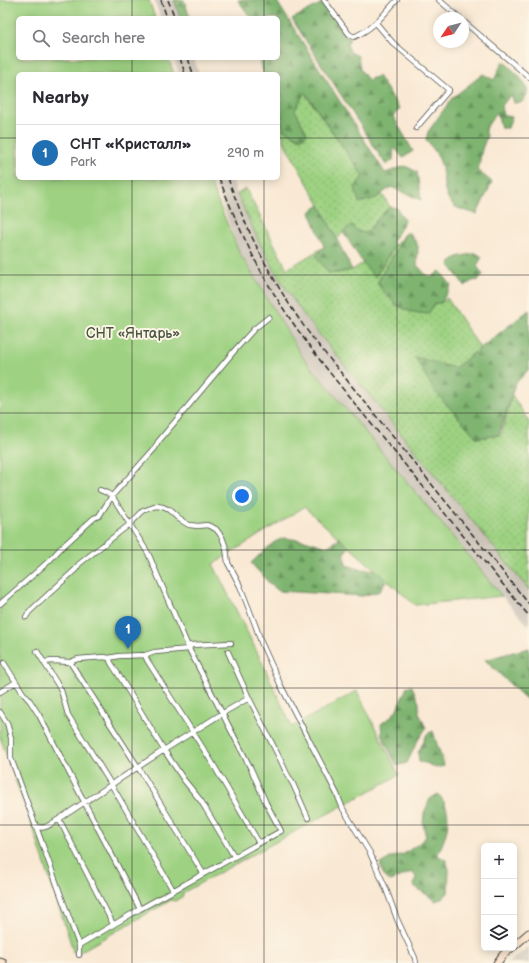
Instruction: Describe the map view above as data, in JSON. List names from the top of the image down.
{
  "parks": ["СНТ «Янтарь»"],
  "north": "bottom left",
  "page": {
    "search": "Search here",
    "heading": "Nearby",
    "list": [
      {
        "mark": "1",
        "name": "СНТ «Кристалл»",
        "note": "Park",
        "value": "290 m"
      }
    ],
    "pins": "1",
    "map_buttons": ["+", "−"]
  }
}
